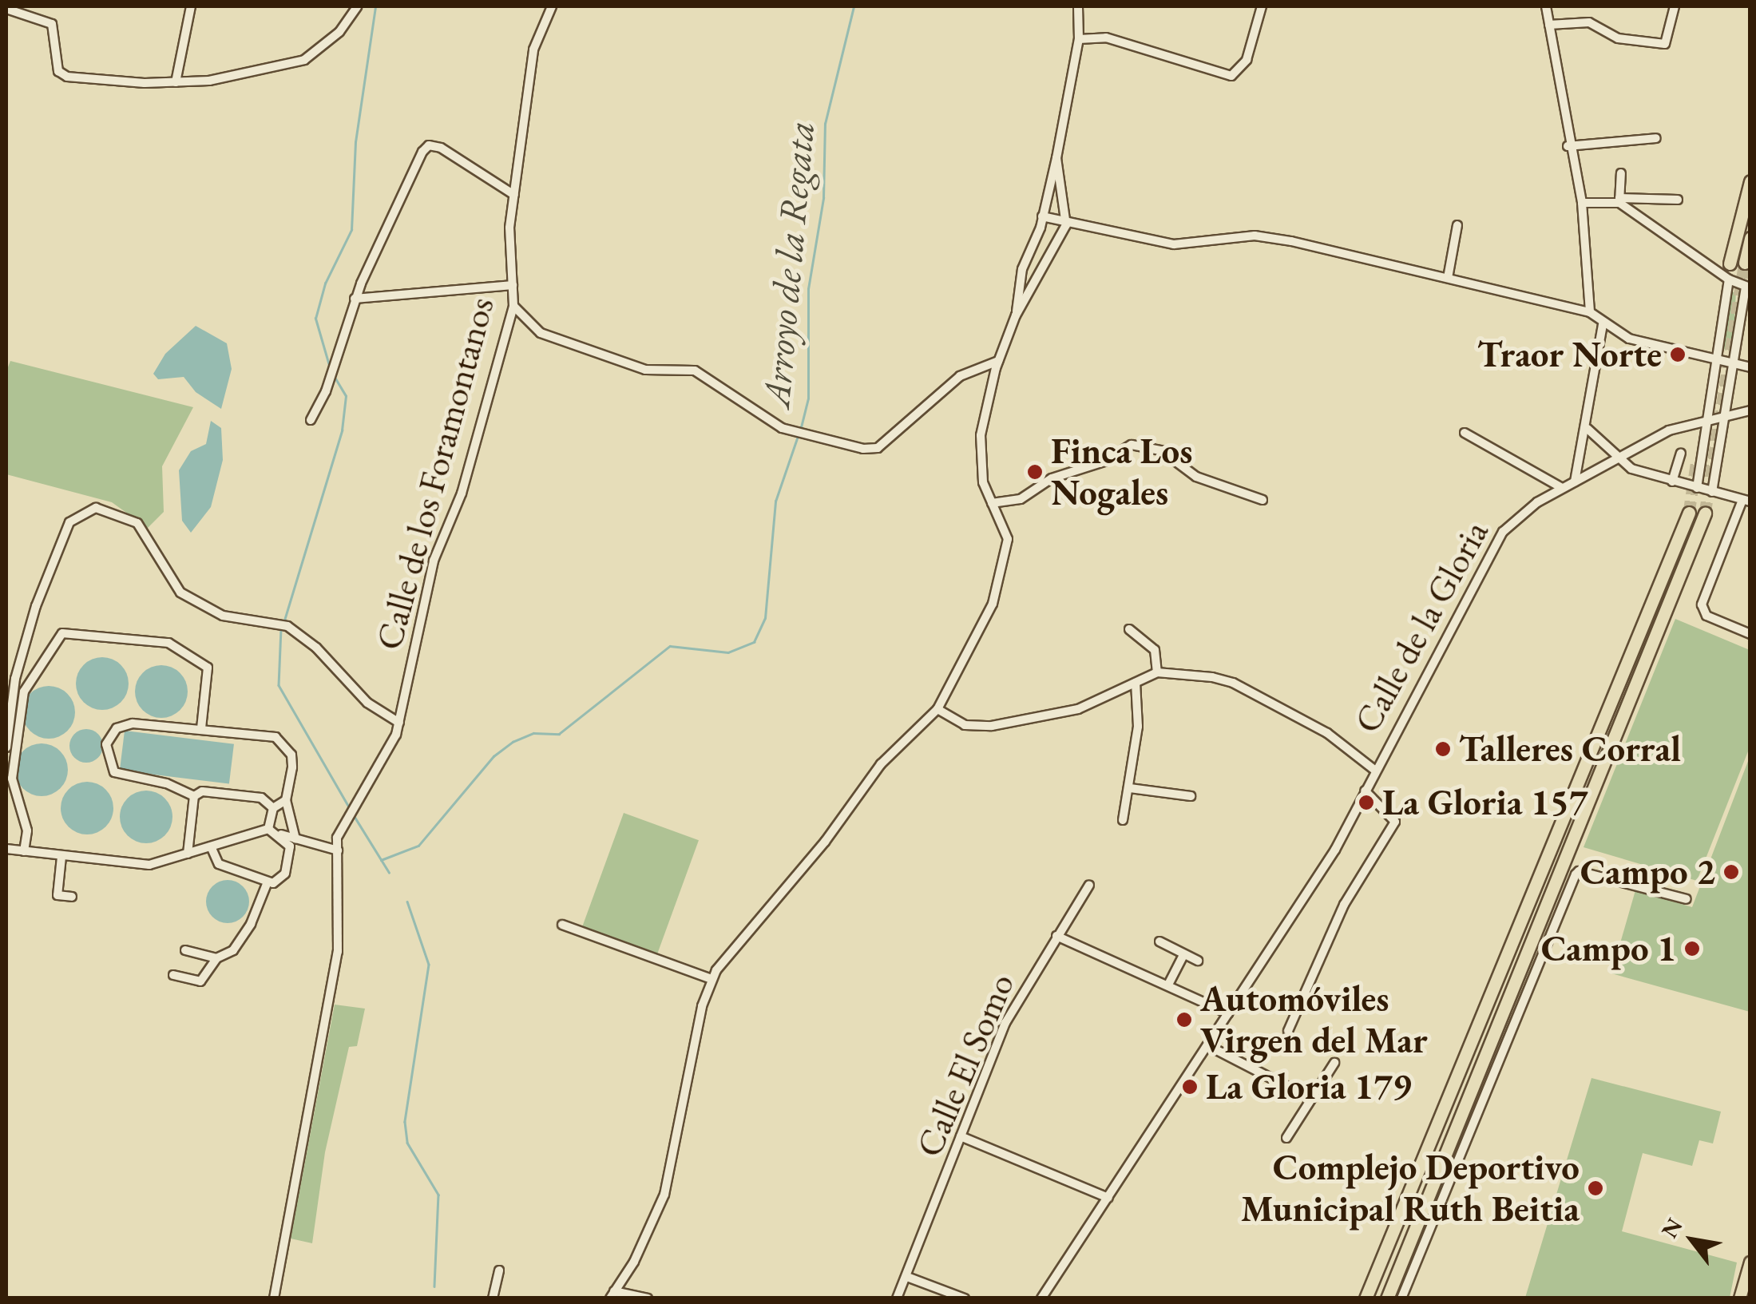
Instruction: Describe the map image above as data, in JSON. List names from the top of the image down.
{
  "streets": {
    "street": ["Calle de los Foramontanos", "Calle de la Gloria", "Calle El Somo"]
  },
  "water": ["Arroyo de la Regata"],
  "places": [
    "Traor Norte",
    "Finca Los Nogales",
    "Talleres Corral",
    "La Gloria 157",
    "Campo 2",
    "Campo 1",
    "Automóviles Virgen del Mar",
    "La Gloria 179",
    "Complejo Deportivo Municipal Ruth Beitia"
  ],
  "north": "top left"
}
